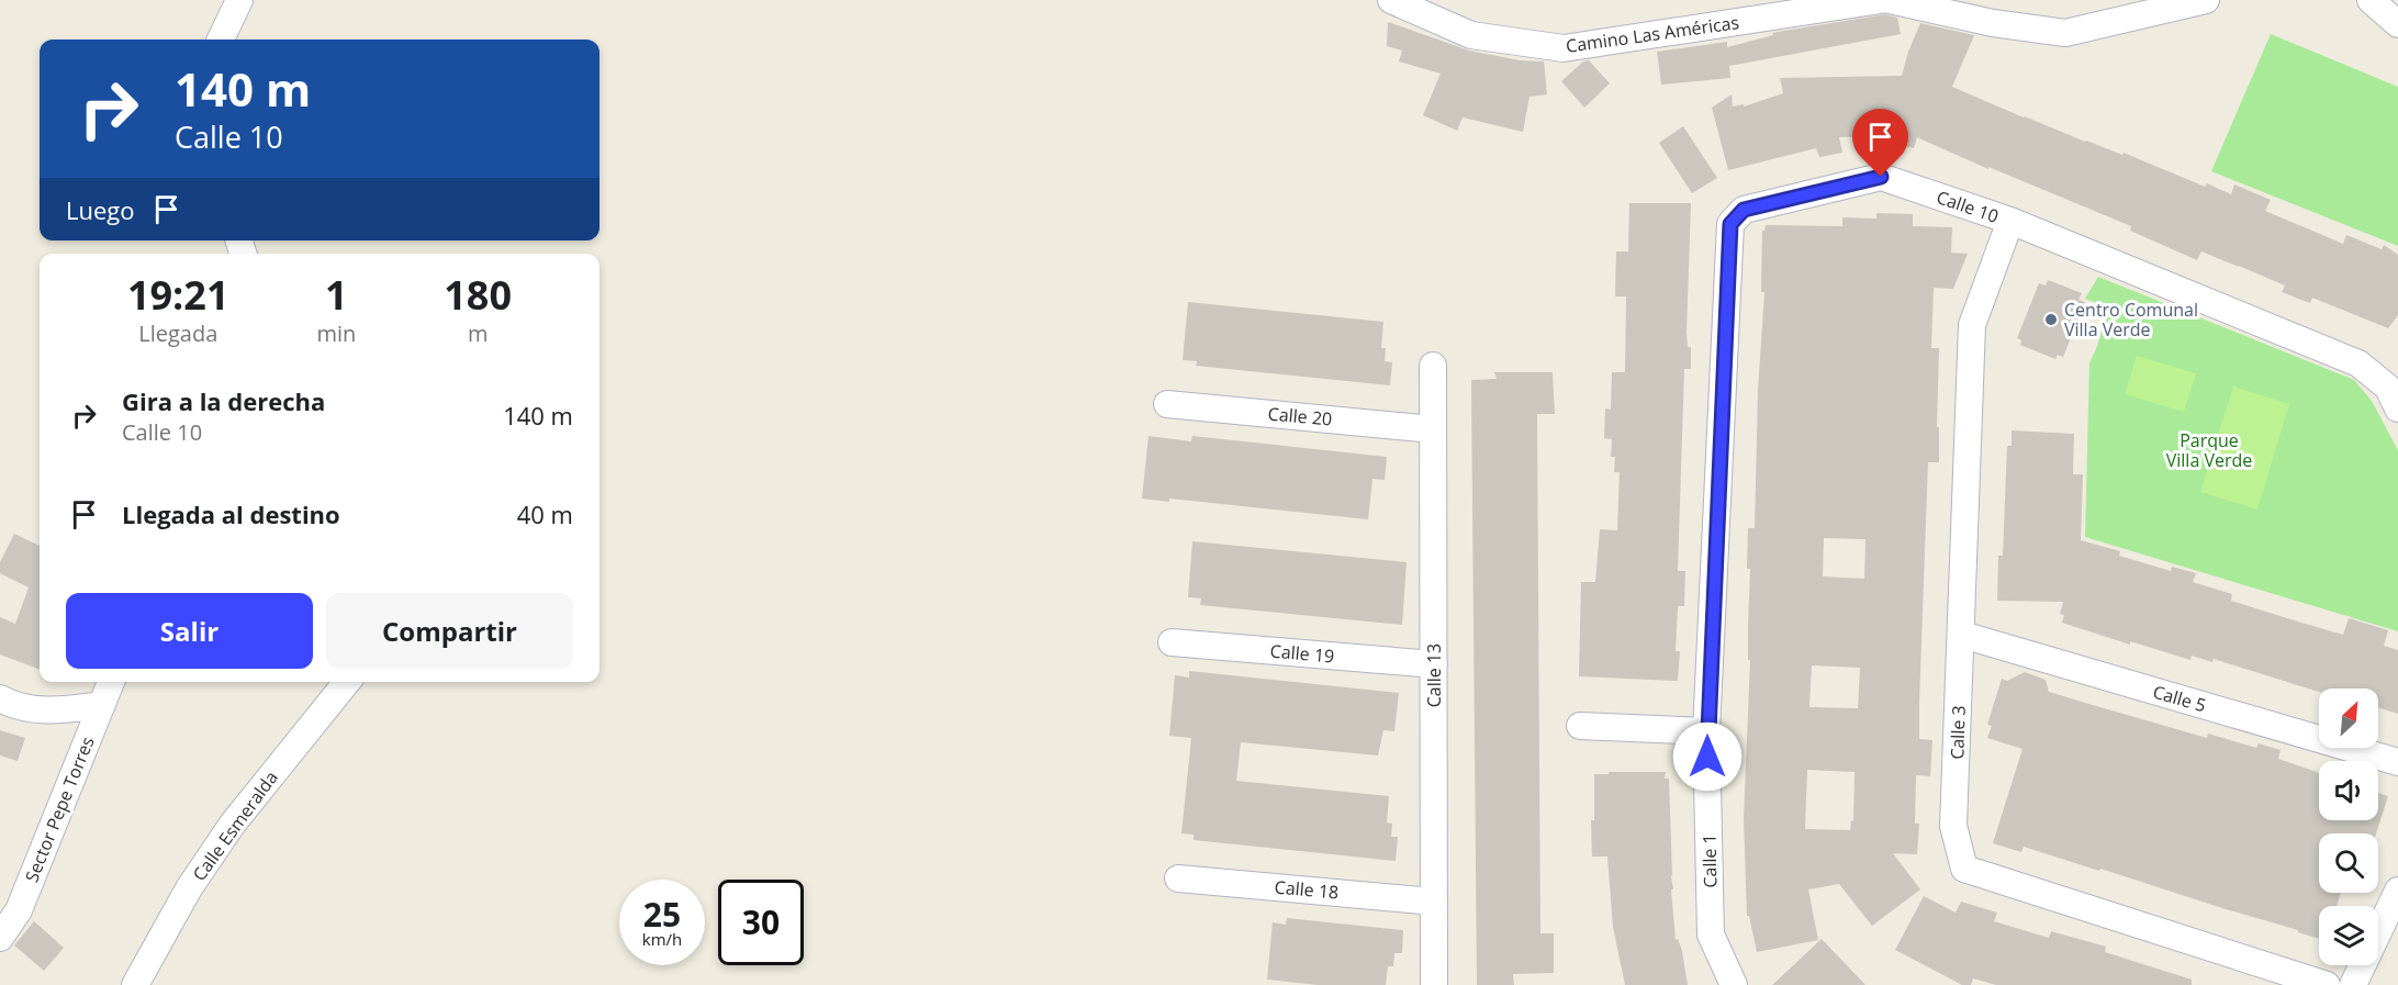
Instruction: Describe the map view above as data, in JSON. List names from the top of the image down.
{
  "streets": {
    "street": [
      "Camino Las Américas",
      "Calle 10",
      "Calle 20",
      "Calle 19",
      "Calle 13",
      "Calle 5",
      "Calle 3",
      "Sector Pepe Torres",
      "Calle Esmeralda",
      "Calle 1",
      "Calle 18"
    ]
  },
  "crossings": [
    ["Calle 10", "Calle 3"],
    ["Calle 10", "Calle 1"],
    ["Calle 20", "Calle 13"],
    ["Calle 19", "Calle 13"],
    ["Calle 13", "Calle 18"],
    ["Calle 5", "Calle 3"]
  ],
  "parks": ["Parque Villa Verde"],
  "places": ["Centro Comunal Villa Verde"],
  "north": "top right",
  "page": {
    "turn": ["140 m", "Calle 10"],
    "then": "Luego",
    "eta": [
      "19:21",
      "Llegada",
      "1",
      "min",
      "180",
      "m"
    ],
    "list": [
      {
        "name": "Gira a la derecha",
        "note": "Calle 10",
        "value": "140 m"
      },
      {
        "name": "Llegada al destino",
        "value": "40 m"
      }
    ],
    "buttons": ["Salir", "Compartir"],
    "speed": "25 km/h",
    "limit": "30"
  }
}
